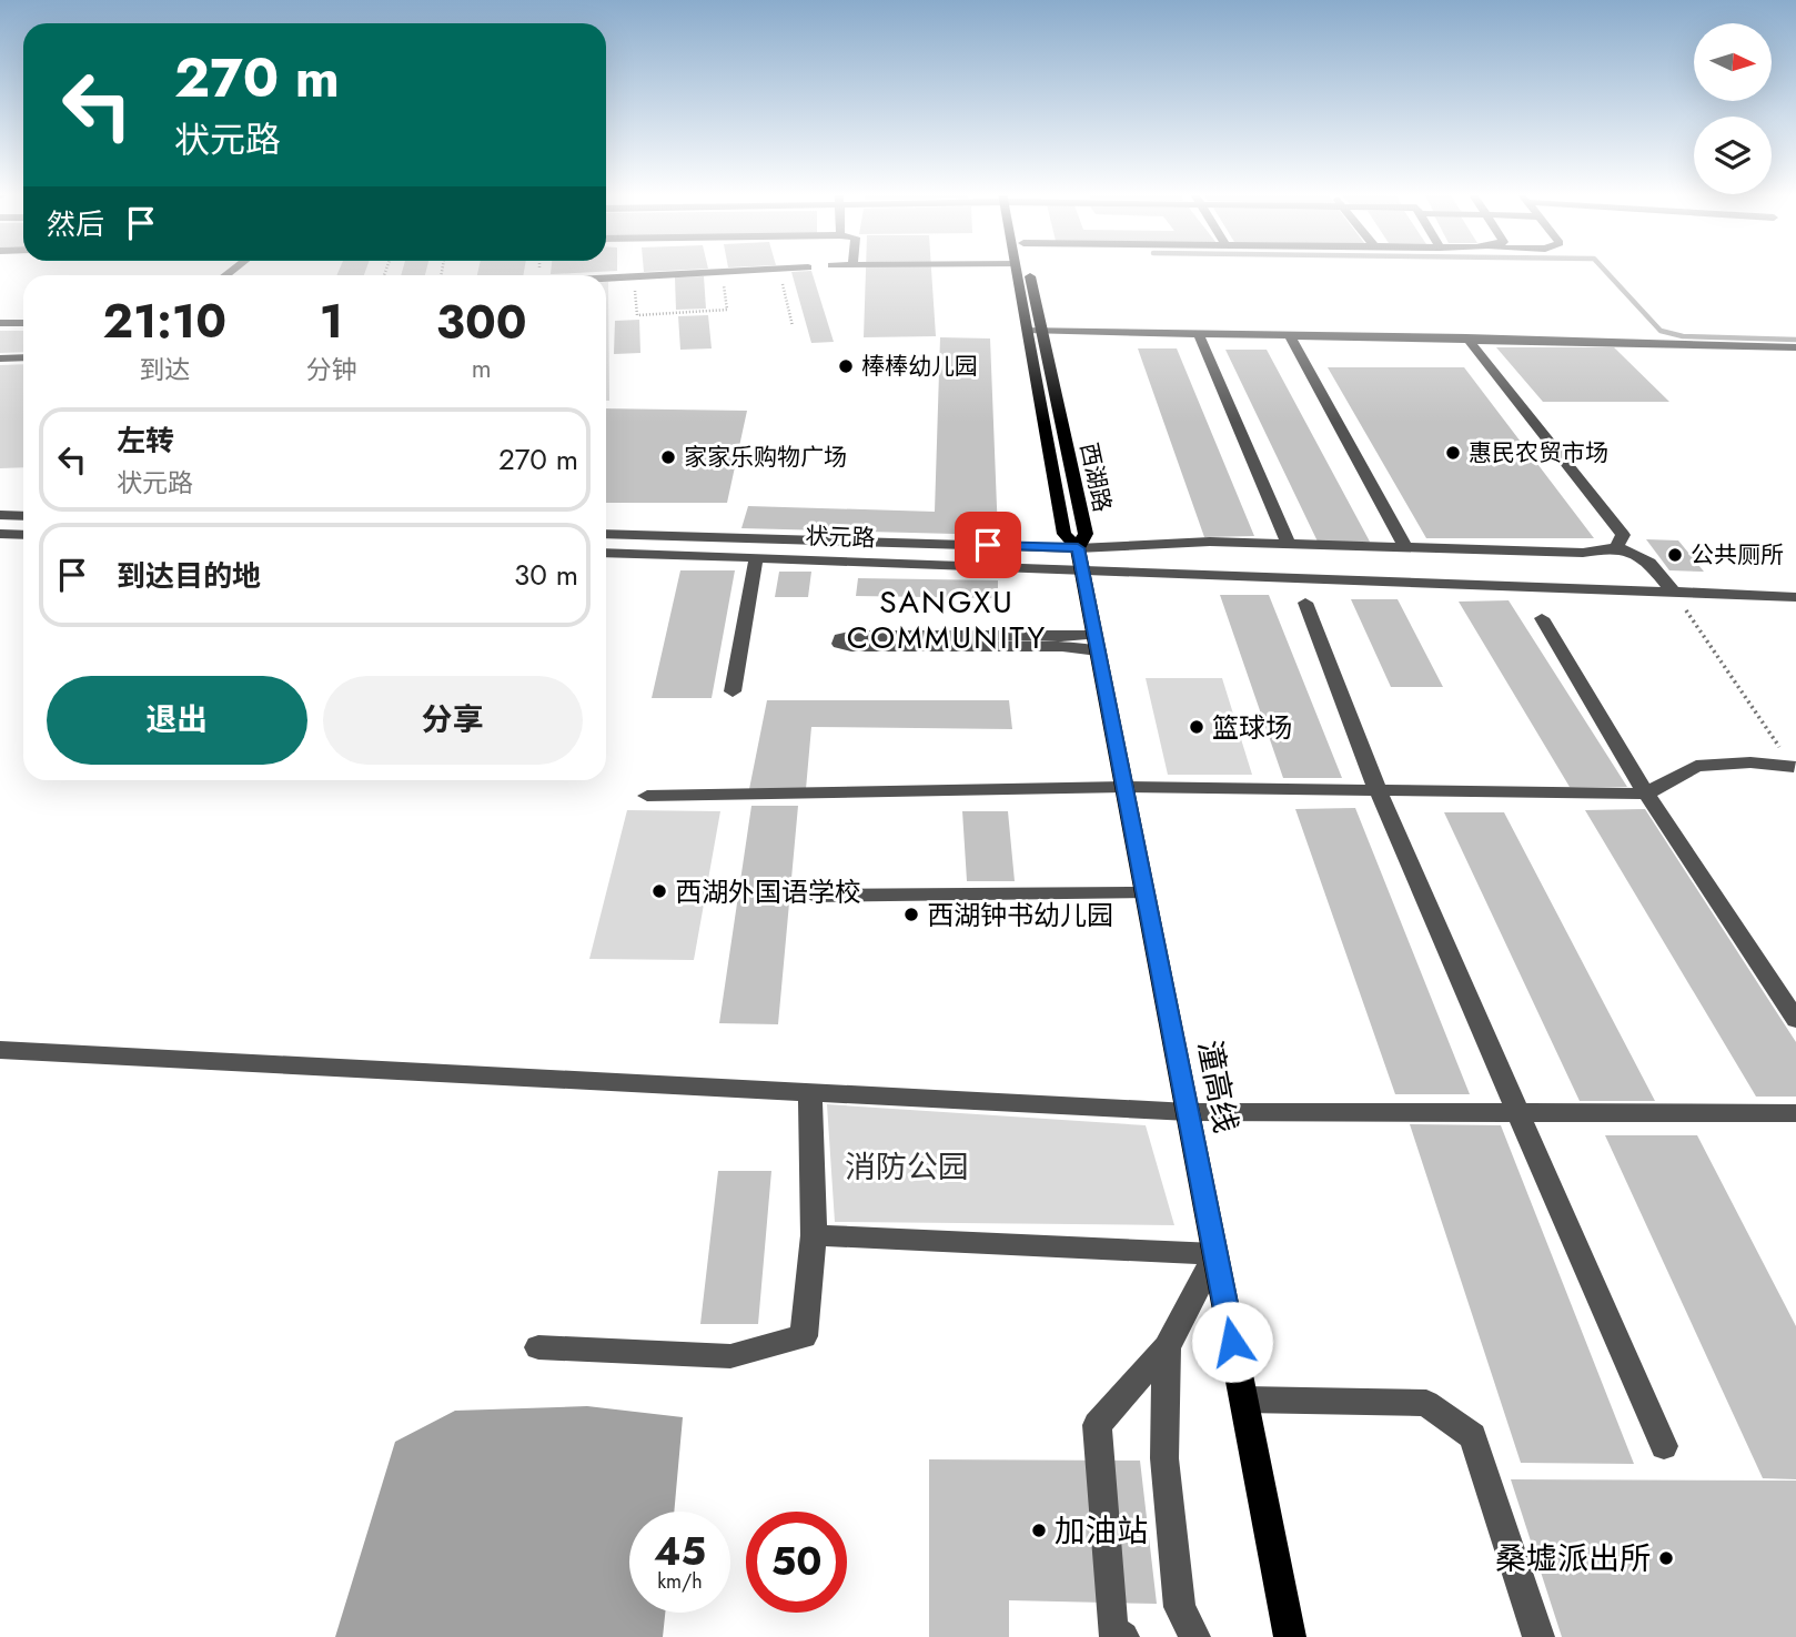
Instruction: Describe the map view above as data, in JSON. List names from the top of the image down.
{
  "streets": {
    "main road": ["西湖路", "潼高线"],
    "street": ["状元路"]
  },
  "crossings": [
    ["西湖路", "状元路"],
    ["西湖路", "潼高线"],
    ["状元路", "潼高线"]
  ],
  "districts": ["SANGXU COMMUNITY"],
  "parks": ["消防公园"],
  "places": [
    "棒棒幼儿园",
    "惠民农贸市场",
    "家家乐购物广场",
    "公共厕所",
    "篮球场",
    "西湖外国语学校",
    "西湖钟书幼儿园",
    "加油站",
    "桑墟派出所"
  ],
  "north": "right",
  "page": {
    "turn": ["270 m", "状元路"],
    "then": "然后",
    "eta": [
      "21:10",
      "到达",
      "1",
      "分钟",
      "300",
      "m"
    ],
    "list": [
      {
        "name": "左转",
        "note": "状元路",
        "value": "270 m"
      },
      {
        "name": "到达目的地",
        "value": "30 m"
      }
    ],
    "buttons": ["退出", "分享"],
    "speed": "45 km/h",
    "limit": "50"
  }
}
